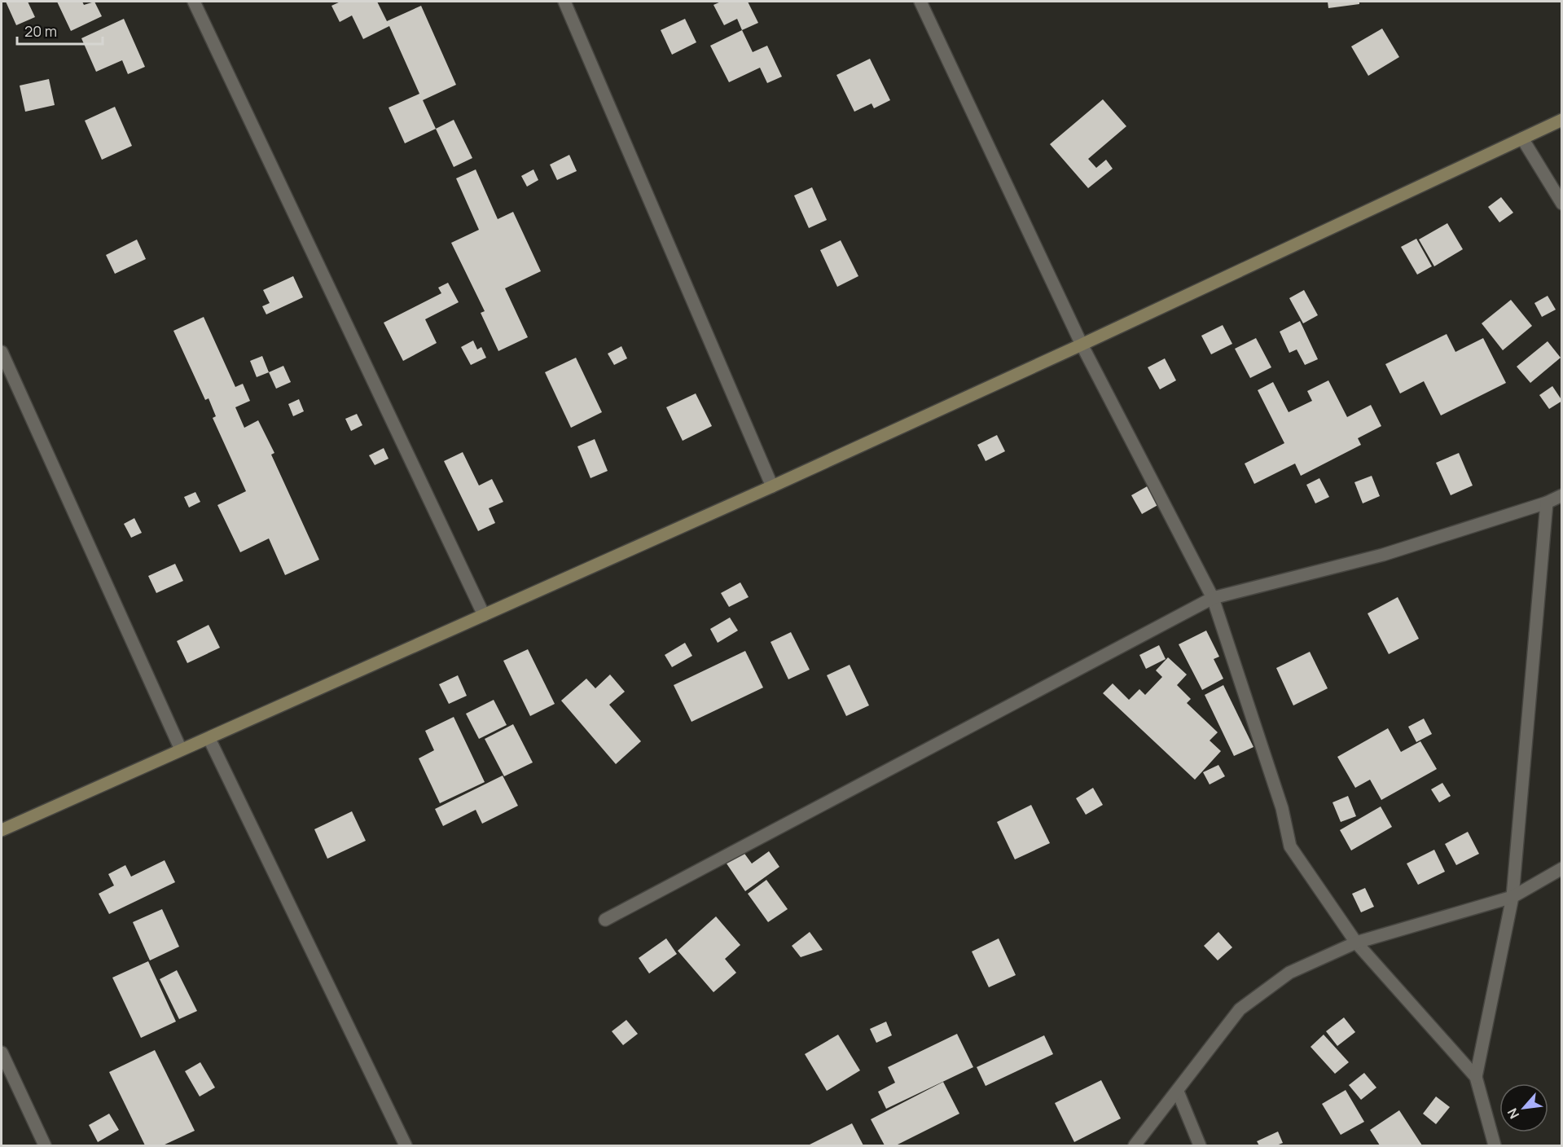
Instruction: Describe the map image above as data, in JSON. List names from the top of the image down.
{
  "scale_bar": "20 m",
  "north": "bottom left"
}
